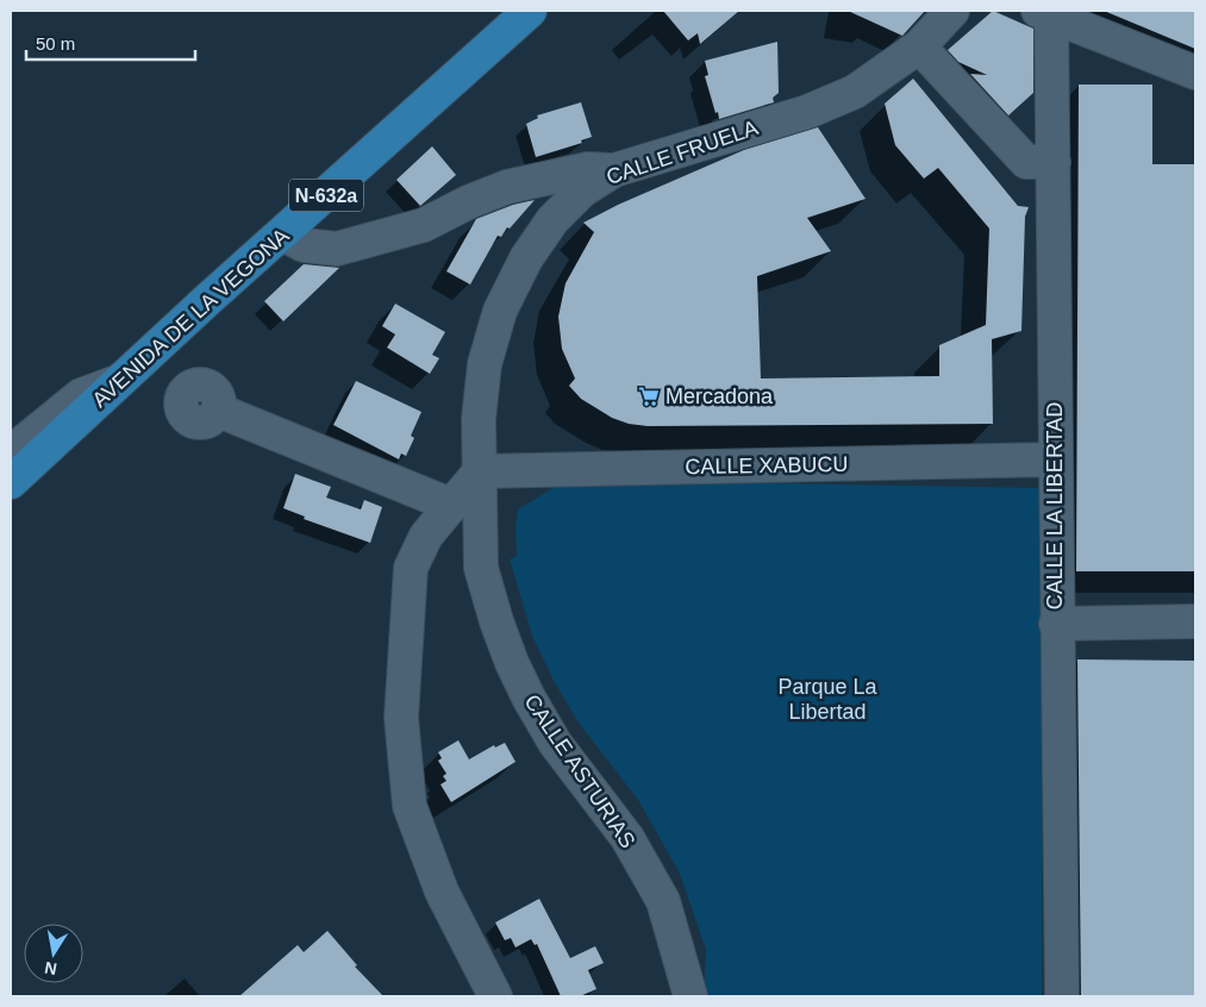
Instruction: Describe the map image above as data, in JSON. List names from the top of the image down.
{
  "streets": {
    "main road": ["N-632a", "AVENIDA DE LA VEGONA"],
    "street": [
      "CALLE FRUELA",
      "CALLE XABUCU",
      "CALLE LA LIBERTAD",
      "CALLE ASTURIAS"
    ]
  },
  "crossings": [
    ["CALLE FRUELA", "CALLE XABUCU"],
    ["CALLE FRUELA", "CALLE ASTURIAS"],
    ["CALLE XABUCU", "CALLE LA LIBERTAD"],
    ["CALLE XABUCU", "CALLE ASTURIAS"]
  ],
  "parks": ["Parque La Libertad"],
  "places": {
    "supermarket": ["Mercadona"]
  },
  "scale_bar": "50 m",
  "north": "bottom"
}
